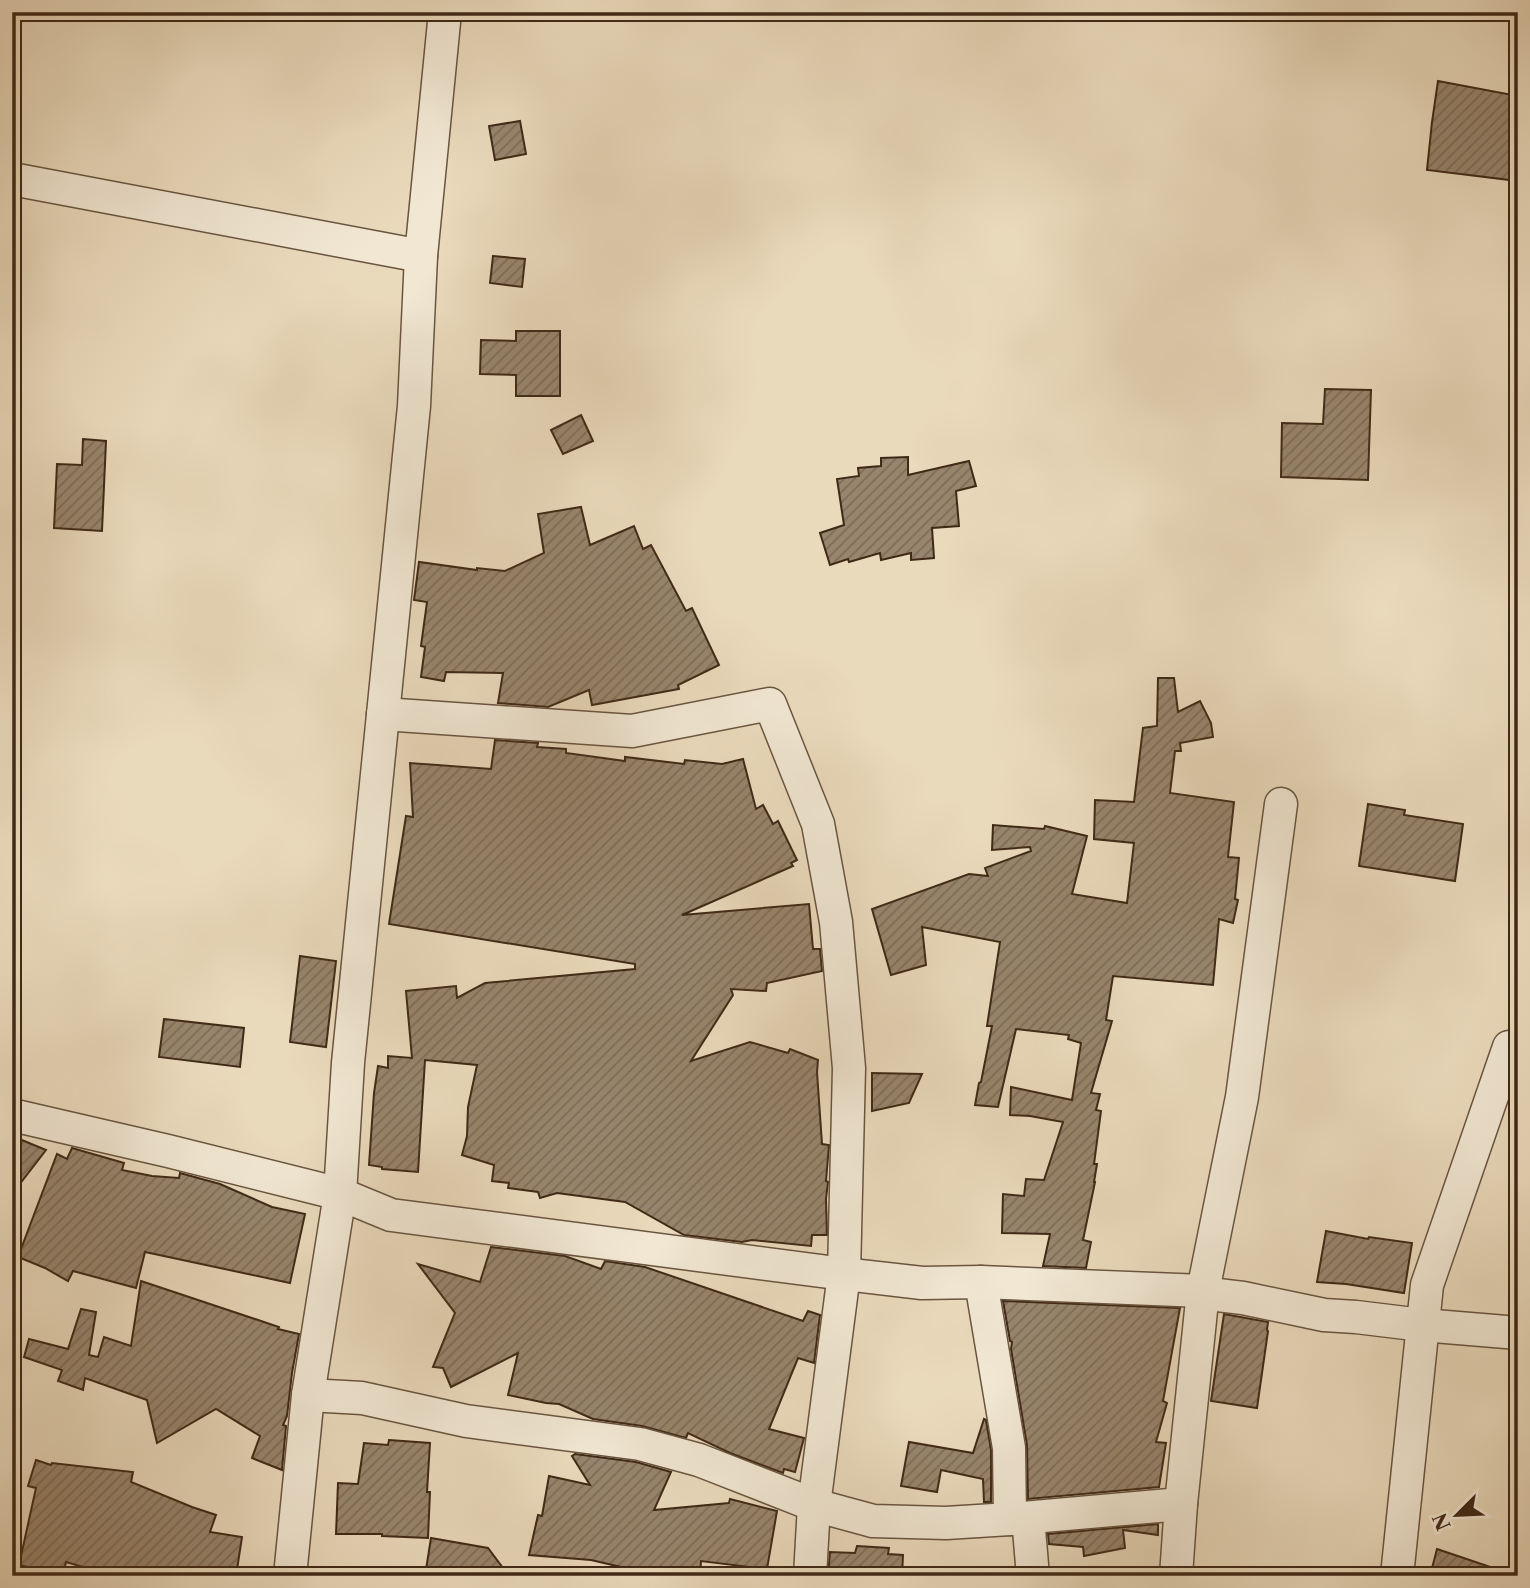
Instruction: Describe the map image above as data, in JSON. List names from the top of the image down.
{
  "north": "bottom left"
}
